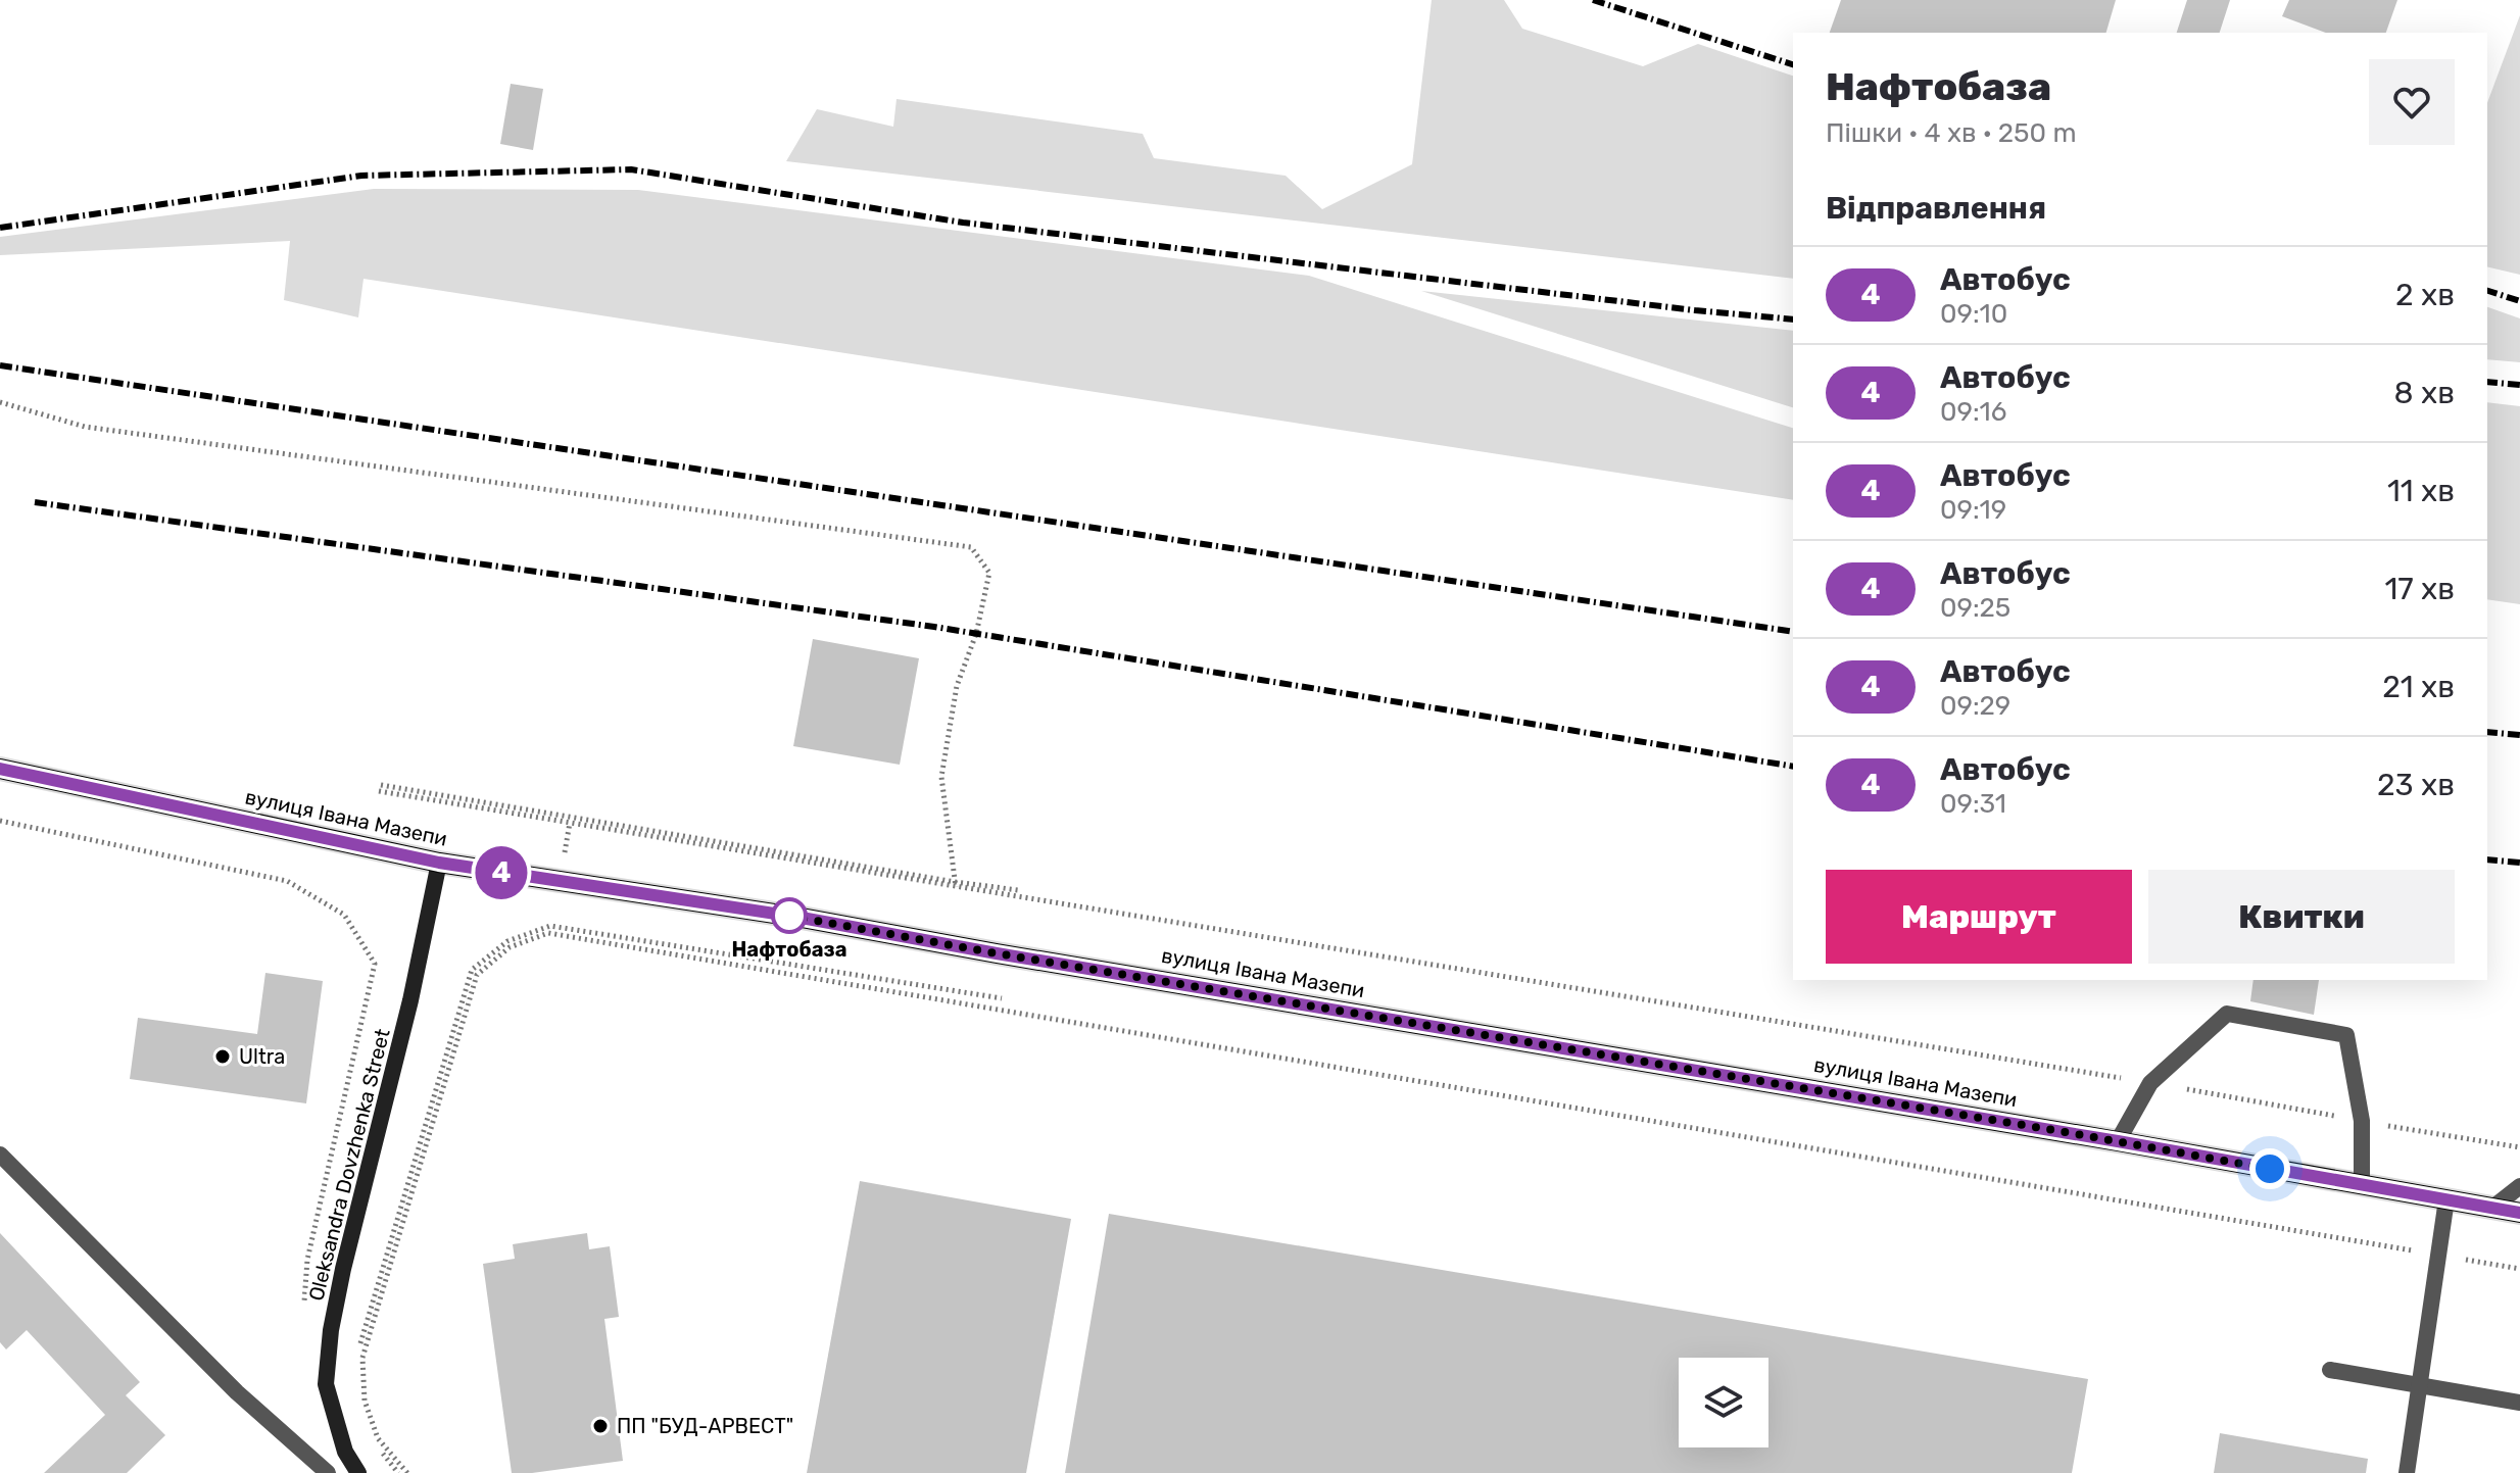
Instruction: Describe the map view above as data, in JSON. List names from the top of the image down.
{
  "streets": {
    "main road": ["вулиця Івана Мазепи", "Oleksandra Dovzhenka Street"]
  },
  "crossings": [
    ["вулиця Івана Мазепи", "Oleksandra Dovzhenka Street"]
  ],
  "places": ["Нафтобаза", "Ultra", "ПП \"БУД-АРВЕСТ\""],
  "lines": ["bus line 4"],
  "page": {
    "on_map": "4",
    "heading": [
      ["Нафтобаза", "Пішки · 4 хв · 250 m"],
      "Відправлення"
    ],
    "list": [
      {
        "mark": "4",
        "name": "Автобус",
        "note": "09:10",
        "value": "2 хв"
      },
      {
        "mark": "4",
        "name": "Автобус",
        "note": "09:16",
        "value": "8 хв"
      },
      {
        "mark": "4",
        "name": "Автобус",
        "note": "09:19",
        "value": "11 хв"
      },
      {
        "mark": "4",
        "name": "Автобус",
        "note": "09:25",
        "value": "17 хв"
      },
      {
        "mark": "4",
        "name": "Автобус",
        "note": "09:29",
        "value": "21 хв"
      },
      {
        "mark": "4",
        "name": "Автобус",
        "note": "09:31",
        "value": "23 хв"
      }
    ],
    "buttons": ["Маршрут", "Квитки"]
  }
}
